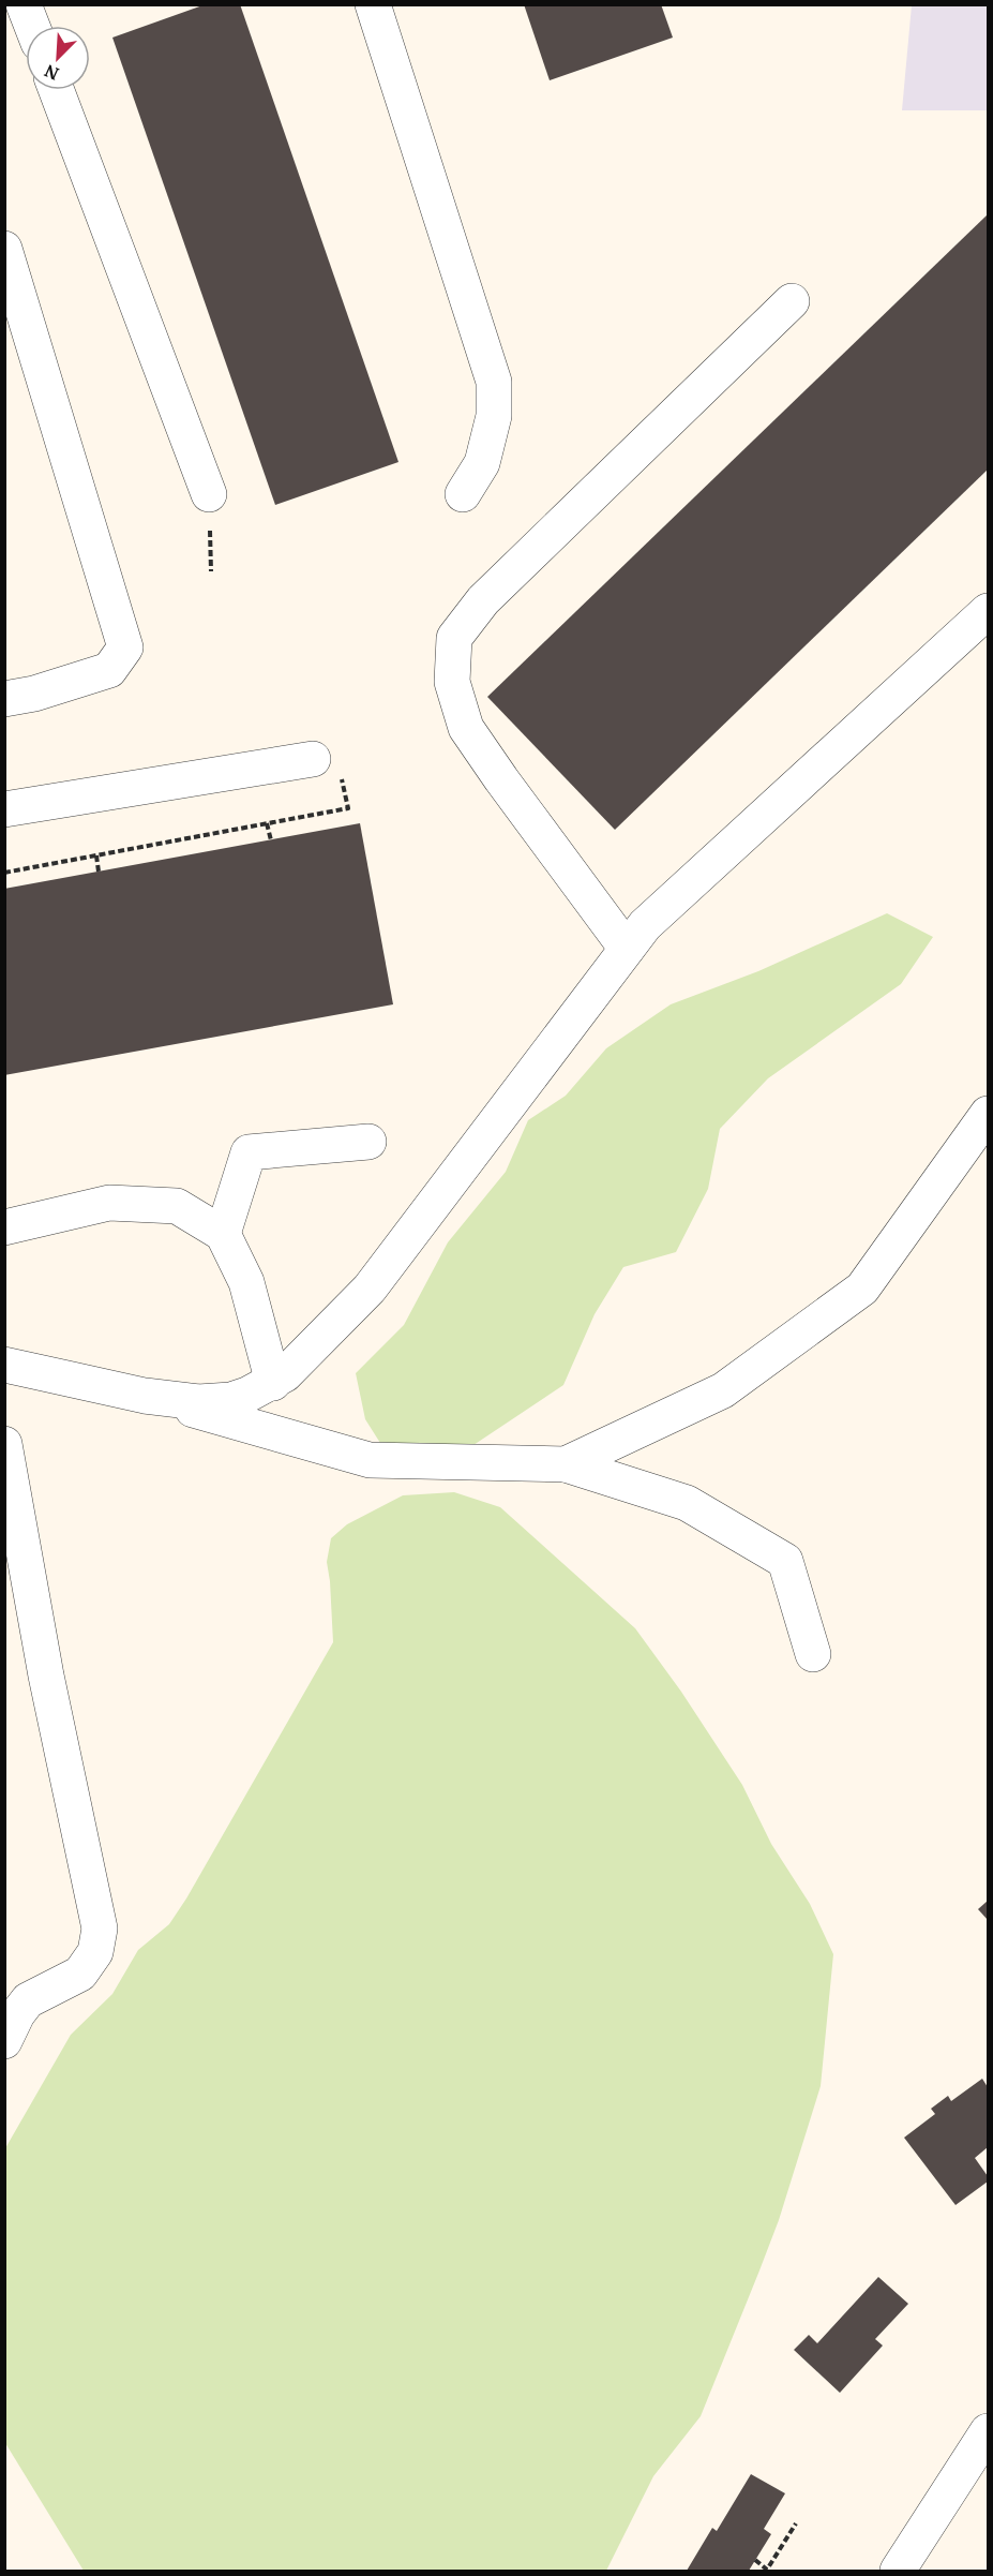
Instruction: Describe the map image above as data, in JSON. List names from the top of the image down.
{
  "north": "bottom left"
}
